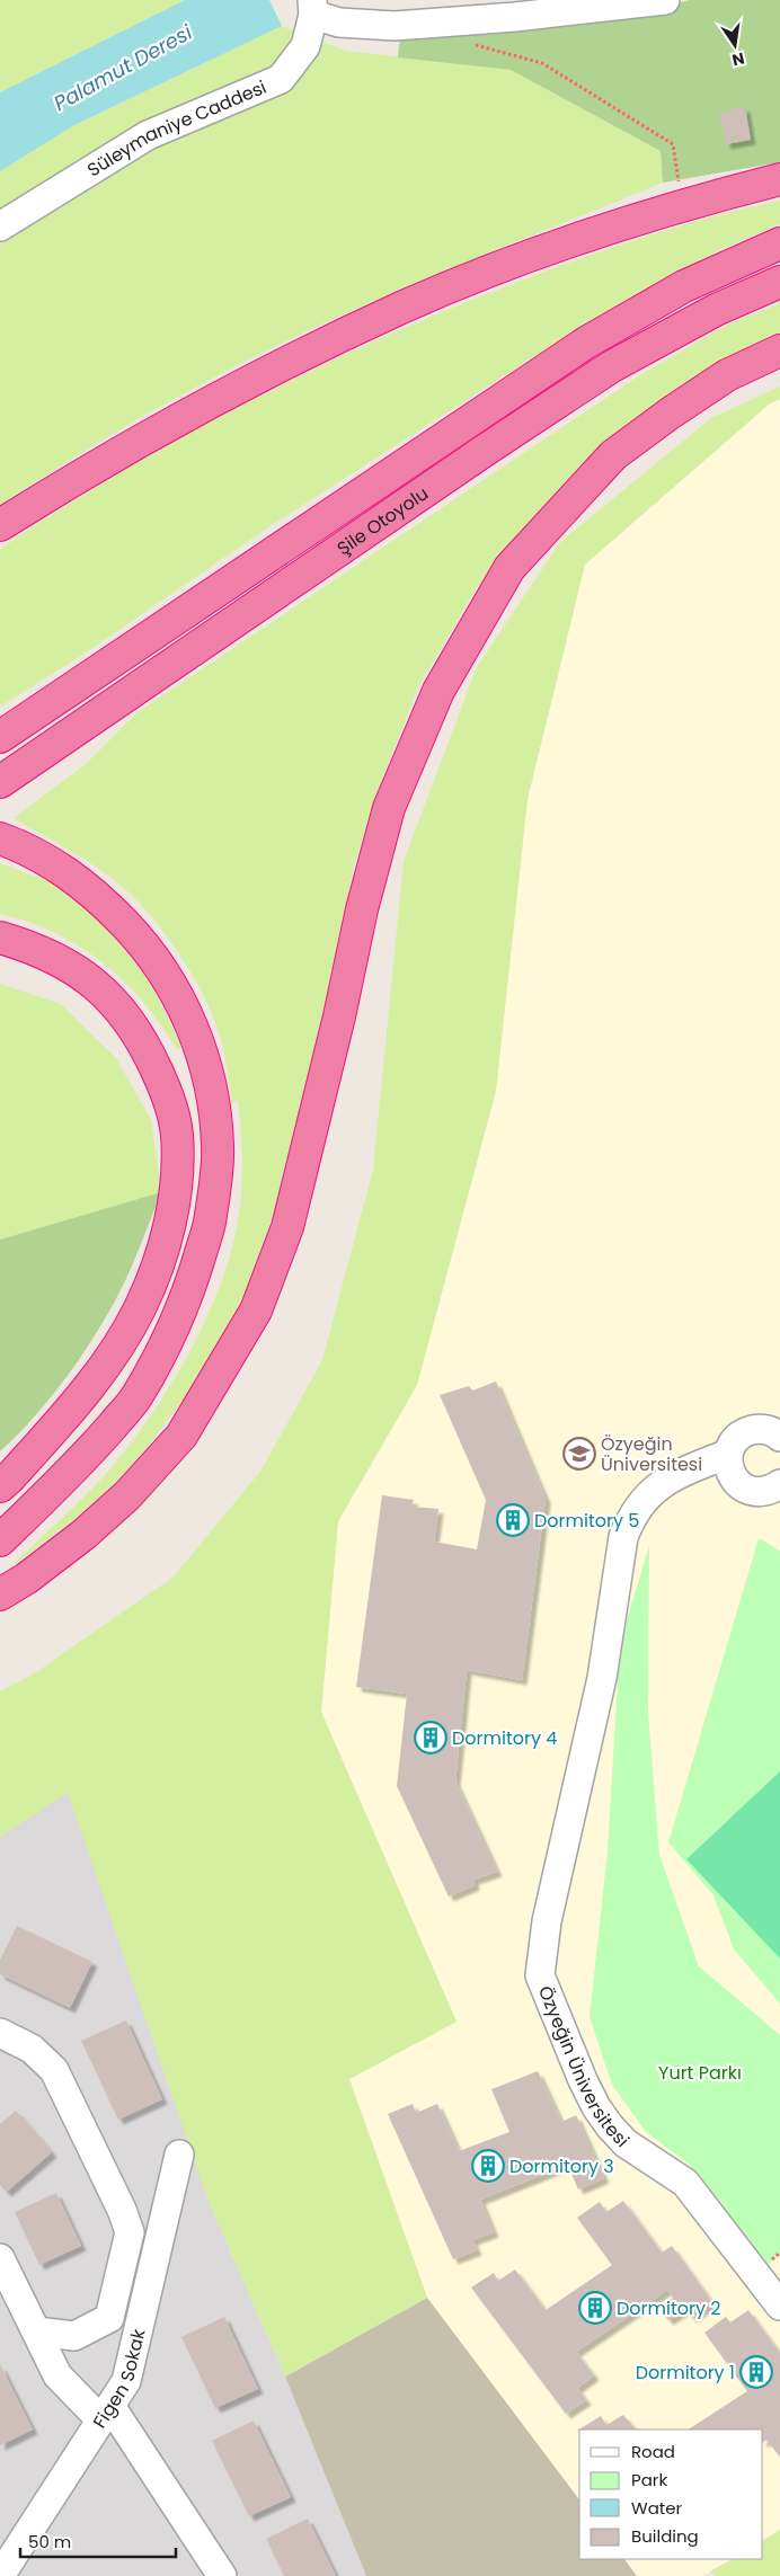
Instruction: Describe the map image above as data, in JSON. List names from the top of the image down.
{
  "streets": {
    "highway": ["Şile Otoyolu"],
    "street": ["Süleymaniye Caddesi", "Özyeğin Üniversitesi", "Figen Sokak"]
  },
  "water": ["Palamut Deresi"],
  "parks": ["Yurt Parkı"],
  "places": {
    "school or university": ["Özyeğin Üniversitesi"],
    "building": [
      "Dormitory 5",
      "Dormitory 4",
      "Dormitory 3",
      "Dormitory 2",
      "Dormitory 1"
    ]
  },
  "legend": [
    "Road",
    "Park",
    "Water",
    "Building"
  ],
  "scale_bar": "50 m",
  "north": "bottom"
}
